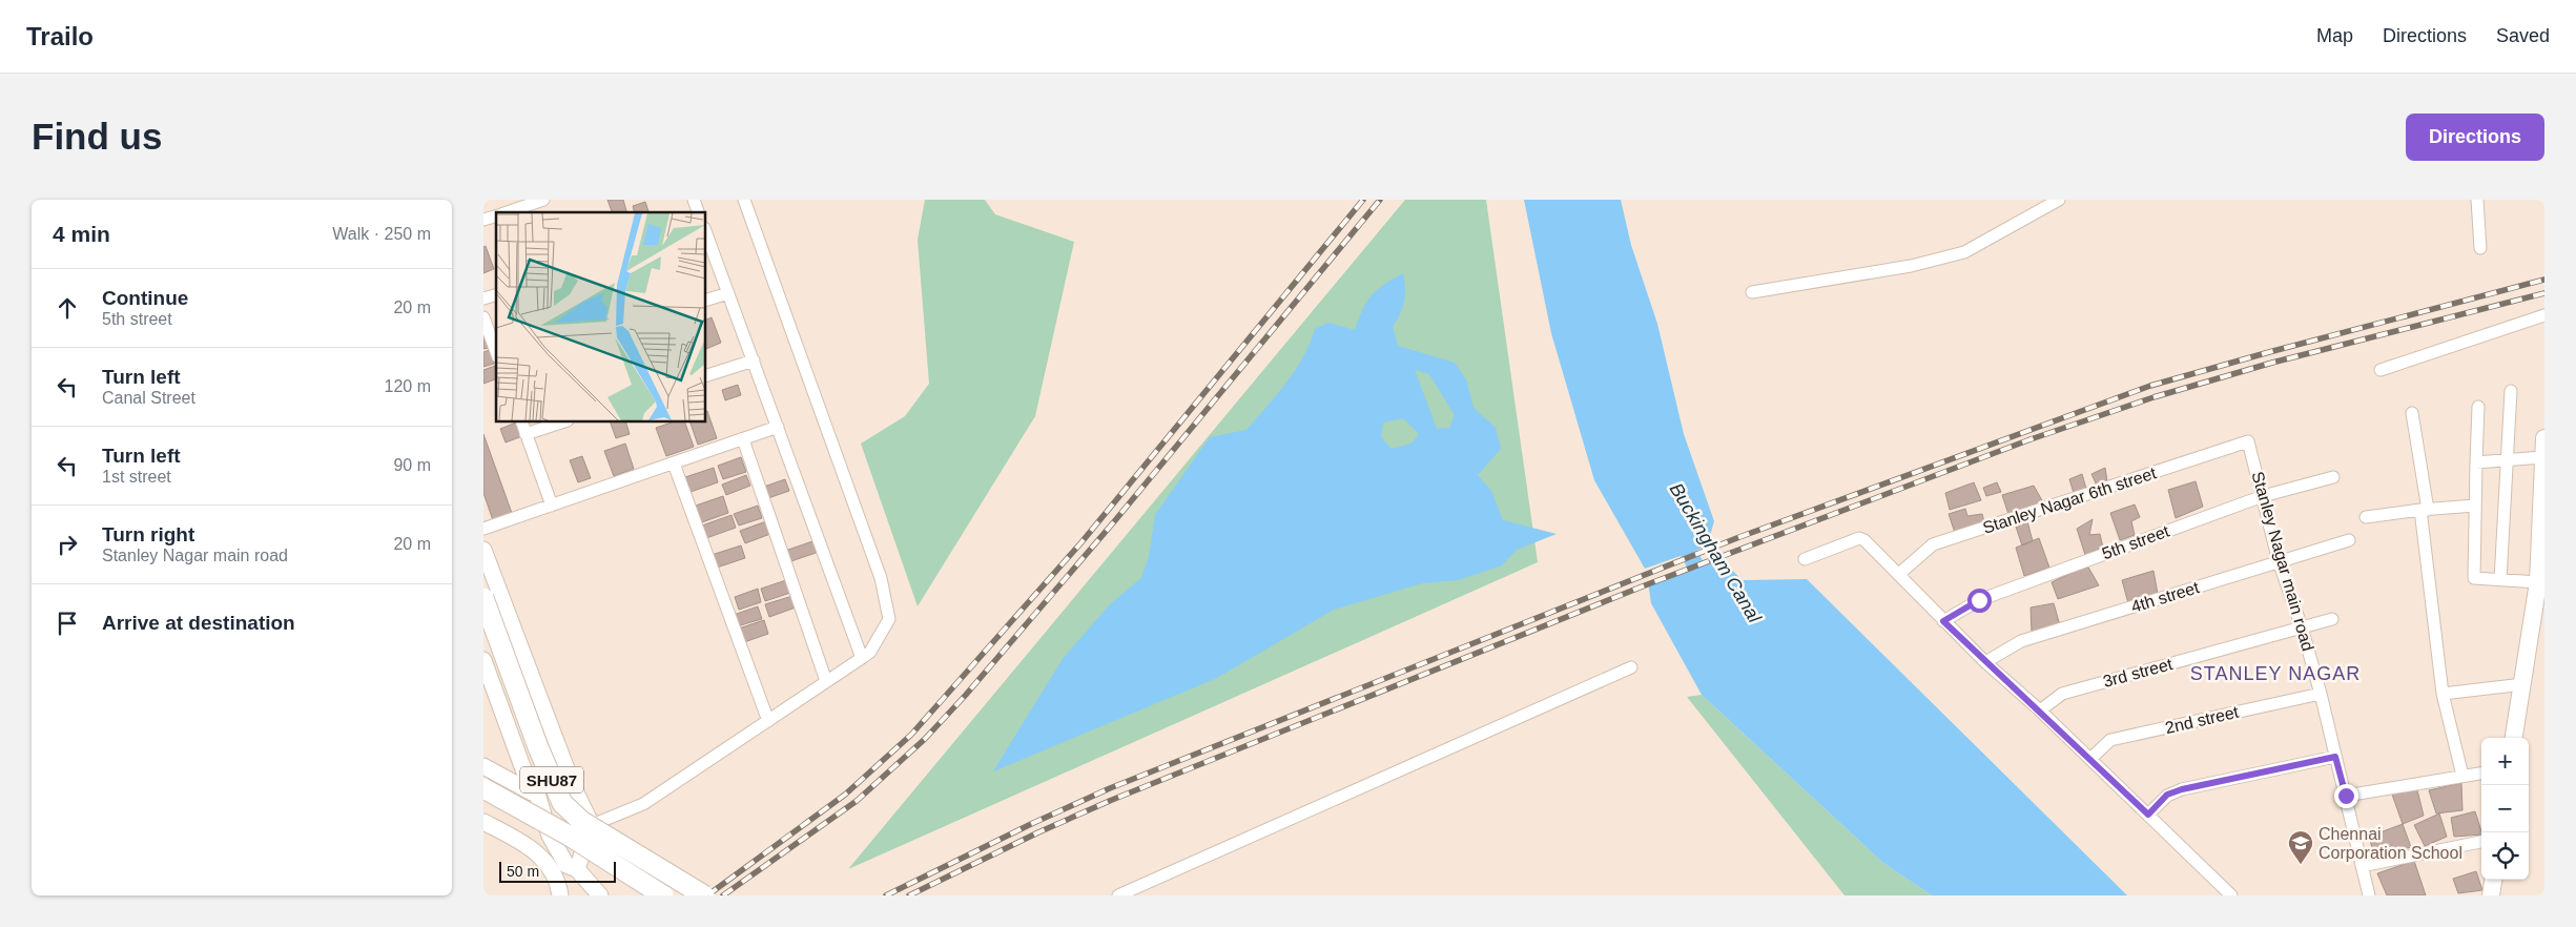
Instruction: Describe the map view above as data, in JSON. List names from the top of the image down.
{
  "streets": {
    "main road": ["SHU87"],
    "street": [
      "Stanley Nagar 6th street",
      "5th street",
      "Stanley Nagar main road",
      "4th street",
      "3rd street",
      "2nd street"
    ]
  },
  "crossings": [
    ["Stanley Nagar 6th street", "Stanley Nagar main road"],
    ["5th street", "Stanley Nagar main road"],
    ["Stanley Nagar main road", "4th street"],
    ["Stanley Nagar main road", "3rd street"],
    ["Stanley Nagar main road", "2nd street"]
  ],
  "districts": ["STANLEY NAGAR"],
  "water": ["Buckingham Canal"],
  "places": {
    "school or university": ["Chennai Corporation School"]
  },
  "scale_bar": "50 m",
  "page": {
    "header": "Trailo",
    "nav": ["Map", "Directions", "Saved"],
    "buttons": "Directions",
    "title": "Find us",
    "heading": ["4 min", "Walk · 250 m"],
    "list": [
      ["Continue", "5th street", "20 m"],
      ["Turn left", "Canal Street", "120 m"],
      ["Turn left", "1st street", "90 m"],
      ["Turn right", "Stanley Nagar main road", "20 m"],
      "Arrive at destination"
    ],
    "map_buttons": ["+", "−"],
    "scale": "50 m"
  }
}
